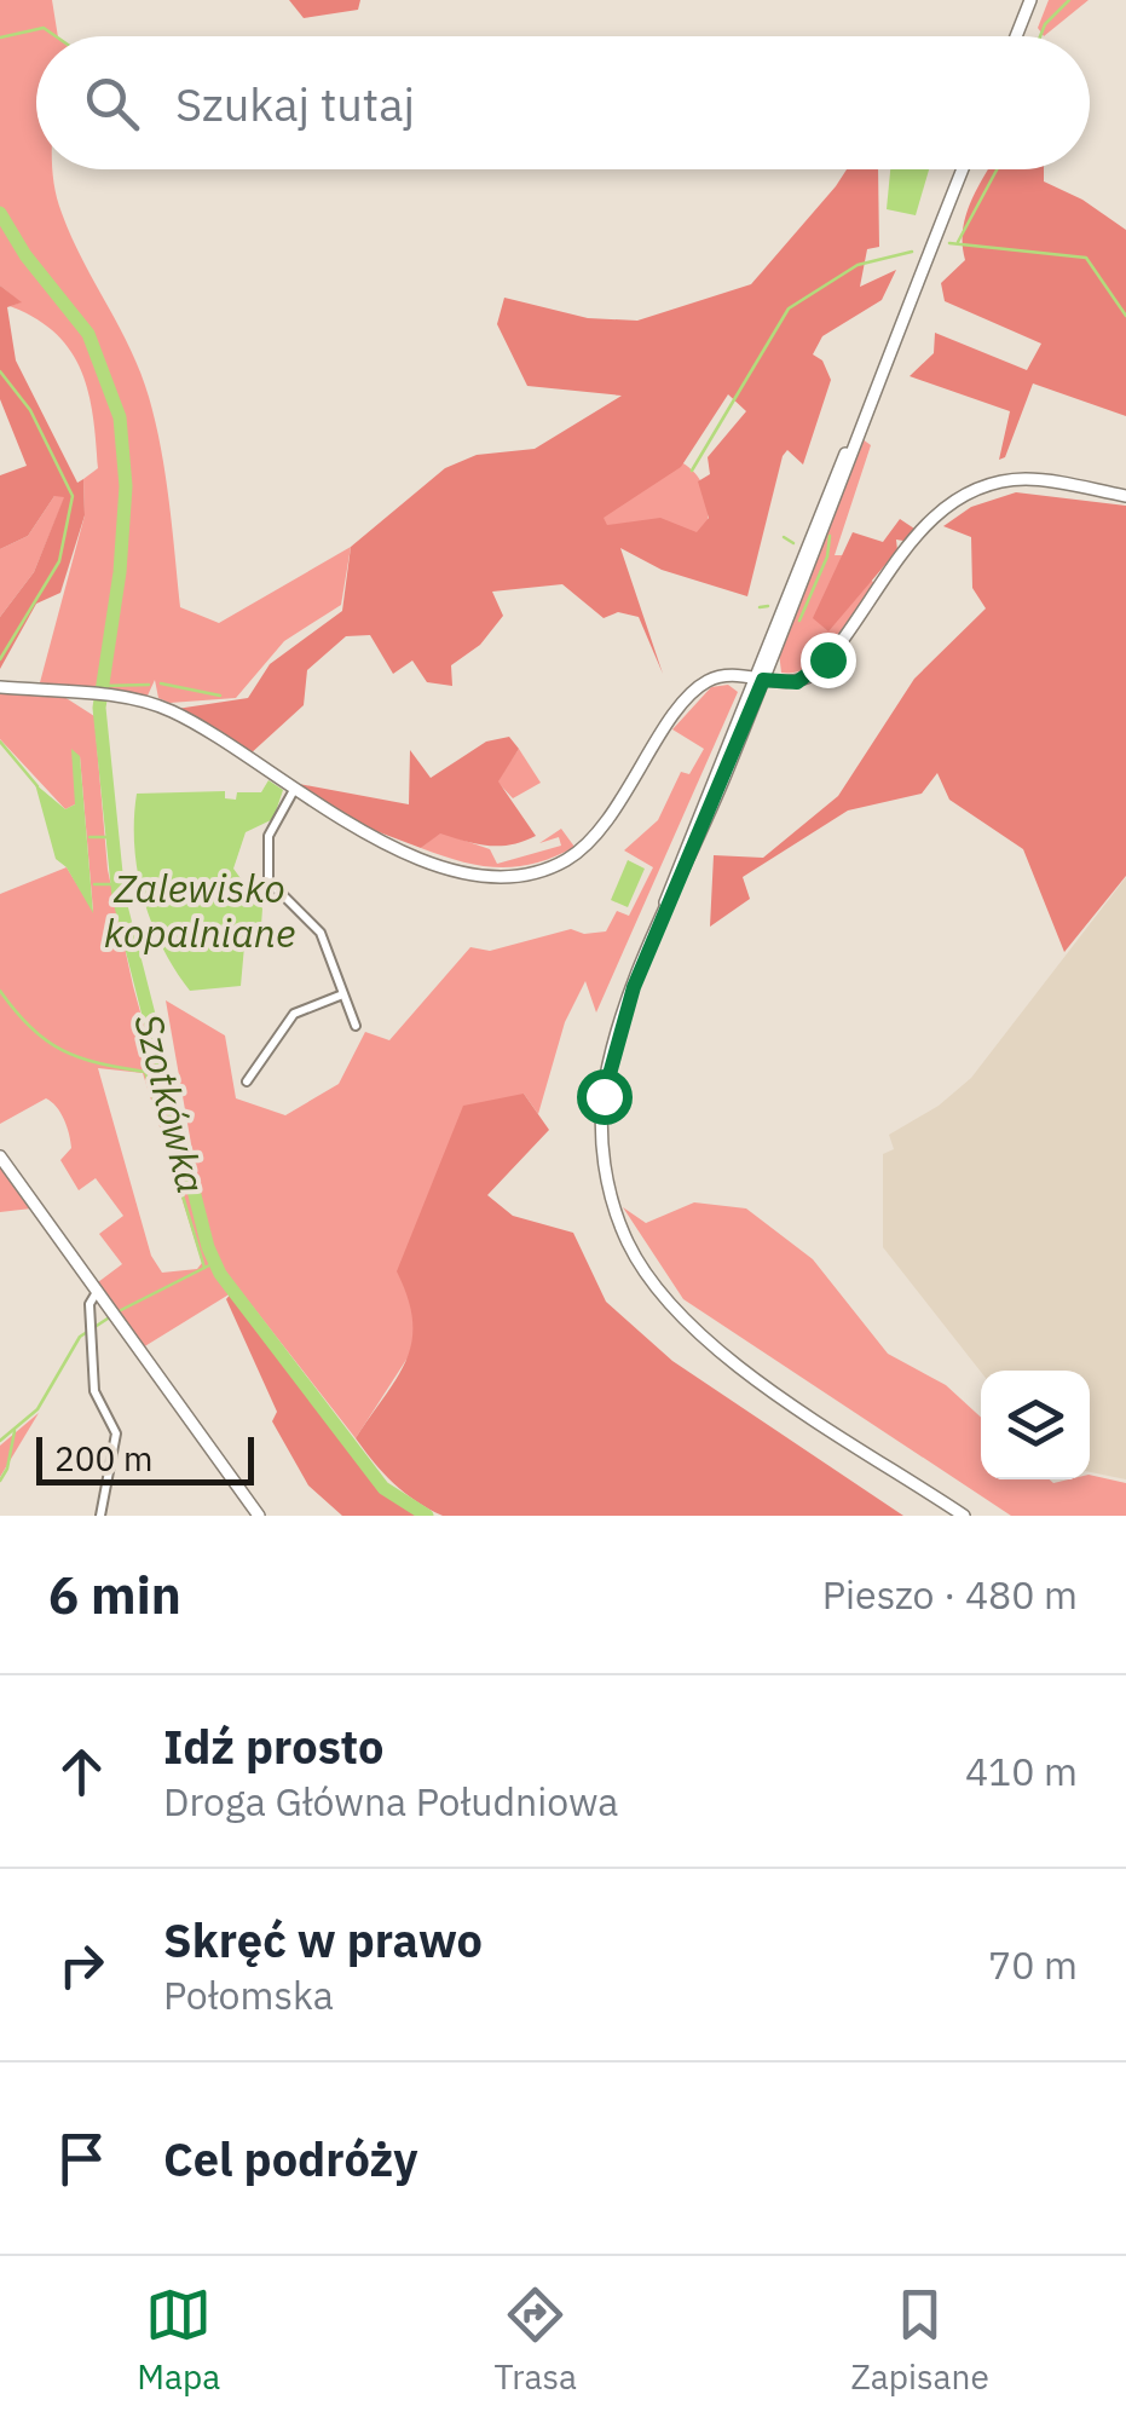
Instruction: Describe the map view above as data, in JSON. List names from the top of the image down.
{
  "water": ["Zalewisko kopalniane", "Szotkówka"],
  "scale_bar": "200 m",
  "page": {
    "search": "Szukaj tutaj",
    "scale": "200 m",
    "heading": ["6 min", "Pieszo · 480 m"],
    "list": [
      ["Idź prosto", "Droga Główna Południowa", "410 m"],
      ["Skręć w prawo", "Połomska", "70 m"],
      "Cel podróży"
    ],
    "nav": ["Mapa", "Trasa", "Zapisane"]
  }
}
